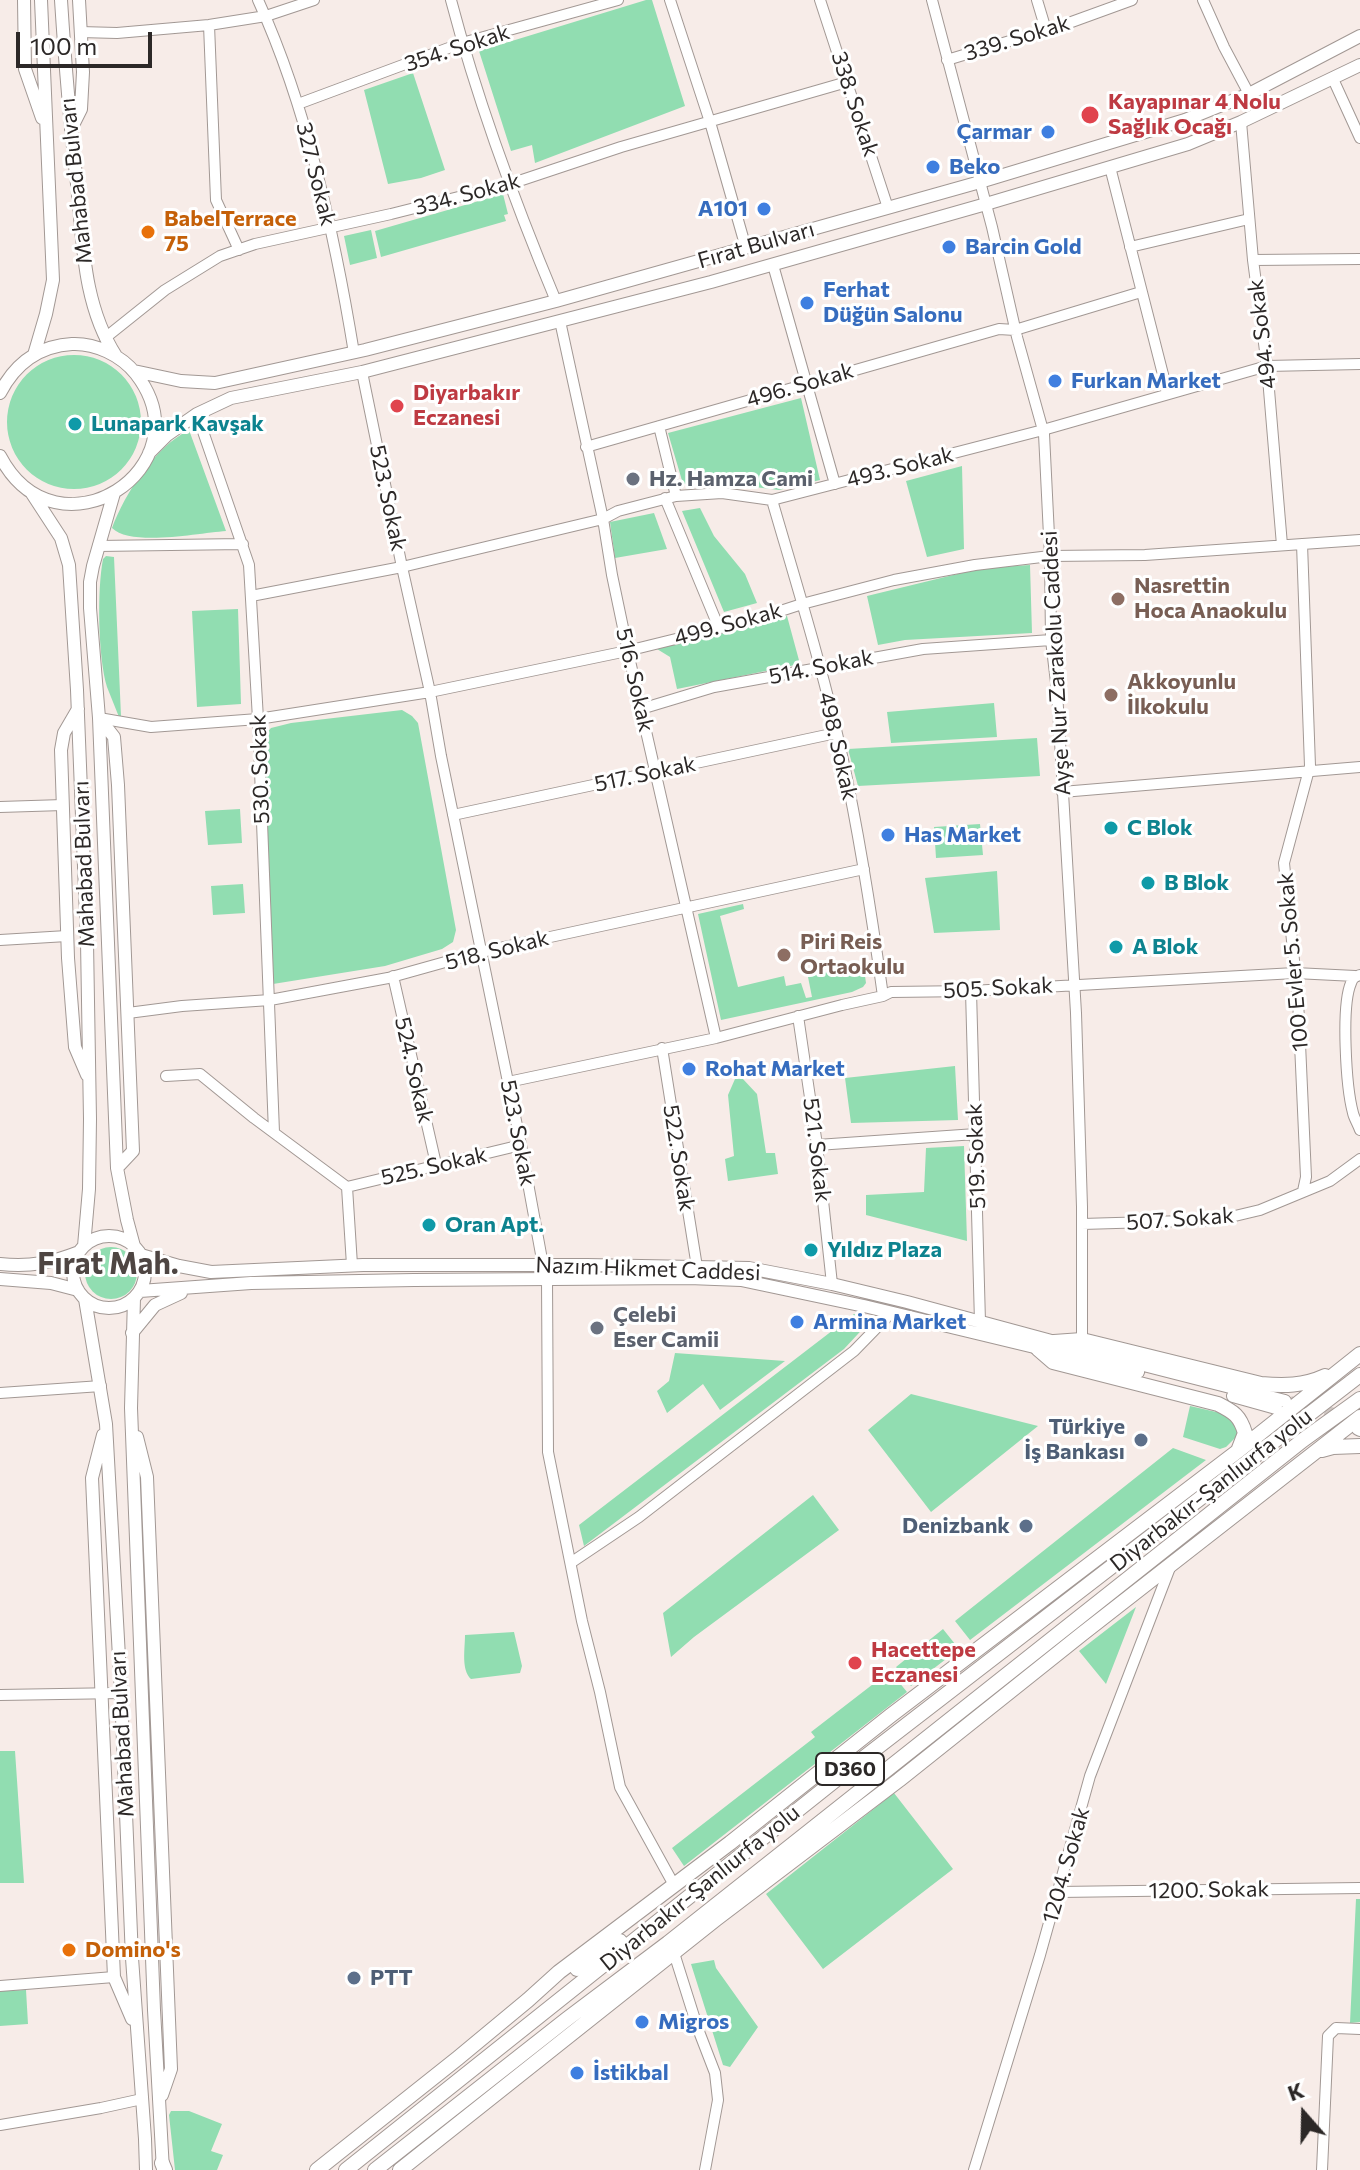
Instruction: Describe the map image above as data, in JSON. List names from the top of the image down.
{
  "streets": {
    "highway": ["Diyarbakır-Şanlıurfa yolu", "D360"],
    "main road": ["Mahabad Bulvarı", "Fırat Bulvarı", "Nazım Hikmet Caddesi"],
    "street": [
      "339. Sokak",
      "354. Sokak",
      "338. Sokak",
      "327. Sokak",
      "334. Sokak",
      "494. Sokak",
      "496. Sokak",
      "493. Sokak",
      "523. Sokak",
      "499. Sokak",
      "Ayşe Nur Zarakolu Caddesi",
      "514. Sokak",
      "516. Sokak",
      "498. Sokak",
      "530. Sokak",
      "517. Sokak",
      "518. Sokak",
      "100 Evler 5. Sokak",
      "505. Sokak",
      "524. Sokak",
      "521. Sokak",
      "519. Sokak",
      "522. Sokak",
      "525. Sokak",
      "507. Sokak",
      "1204. Sokak",
      "1200. Sokak"
    ]
  },
  "crossings": [
    ["339. Sokak", "Ayşe Nur Zarakolu Caddesi"],
    ["354. Sokak", "327. Sokak"],
    ["338. Sokak", "334. Sokak"],
    ["338. Sokak", "Fırat Bulvarı"],
    ["327. Sokak", "334. Sokak"],
    ["327. Sokak", "Fırat Bulvarı"],
    ["Mahabad Bulvarı", "334. Sokak"],
    ["Mahabad Bulvarı", "Fırat Bulvarı"],
    ["Mahabad Bulvarı", "499. Sokak"],
    ["Mahabad Bulvarı", "Nazım Hikmet Caddesi"],
    ["Fırat Bulvarı", "494. Sokak"],
    ["Fırat Bulvarı", "523. Sokak"],
    ["Fırat Bulvarı", "Ayşe Nur Zarakolu Caddesi"],
    ["Fırat Bulvarı", "516. Sokak"],
    ["Fırat Bulvarı", "530. Sokak"],
    ["494. Sokak", "493. Sokak"],
    ["494. Sokak", "499. Sokak"],
    ["496. Sokak", "Ayşe Nur Zarakolu Caddesi"],
    ["496. Sokak", "516. Sokak"],
    ["493. Sokak", "523. Sokak"],
    ["493. Sokak", "Ayşe Nur Zarakolu Caddesi"],
    ["493. Sokak", "516. Sokak"],
    ["493. Sokak", "498. Sokak"],
    ["493. Sokak", "530. Sokak"],
    ["523. Sokak", "499. Sokak"],
    ["523. Sokak", "517. Sokak"],
    ["523. Sokak", "518. Sokak"],
    ["523. Sokak", "505. Sokak"],
    ["523. Sokak", "525. Sokak"],
    ["523. Sokak", "Nazım Hikmet Caddesi"],
    ["499. Sokak", "Ayşe Nur Zarakolu Caddesi"],
    ["499. Sokak", "516. Sokak"],
    ["499. Sokak", "498. Sokak"],
    ["499. Sokak", "530. Sokak"],
    ["499. Sokak", "100 Evler 5. Sokak"],
    ["Ayşe Nur Zarakolu Caddesi", "514. Sokak"],
    ["Ayşe Nur Zarakolu Caddesi", "505. Sokak"],
    ["Ayşe Nur Zarakolu Caddesi", "507. Sokak"],
    ["514. Sokak", "516. Sokak"],
    ["514. Sokak", "498. Sokak"],
    ["516. Sokak", "517. Sokak"],
    ["516. Sokak", "518. Sokak"],
    ["516. Sokak", "505. Sokak"],
    ["498. Sokak", "517. Sokak"],
    ["498. Sokak", "518. Sokak"],
    ["498. Sokak", "505. Sokak"],
    ["530. Sokak", "518. Sokak"],
    ["518. Sokak", "524. Sokak"],
    ["100 Evler 5. Sokak", "505. Sokak"],
    ["100 Evler 5. Sokak", "507. Sokak"],
    ["505. Sokak", "521. Sokak"],
    ["505. Sokak", "519. Sokak"],
    ["505. Sokak", "522. Sokak"],
    ["524. Sokak", "525. Sokak"],
    ["521. Sokak", "Nazım Hikmet Caddesi"],
    ["519. Sokak", "Nazım Hikmet Caddesi"],
    ["522. Sokak", "Nazım Hikmet Caddesi"],
    ["1204. Sokak", "1200. Sokak"]
  ],
  "districts": ["Fırat Mah."],
  "places": [
    "Kayapınar 4 Nolu Sağlık Ocağı",
    "Çarmar",
    "Beko",
    "A101",
    "BabelTerrace 75",
    "Barcin Gold",
    "Ferhat Düğün Salonu",
    "Furkan Market",
    "Diyarbakır Eczanesi",
    "Lunapark Kavşak",
    "Hz. Hamza Cami",
    "Nasrettin Hoca Anaokulu",
    "Akkoyunlu İlkokulu",
    "C Blok",
    "Has Market",
    "B Blok",
    "A Blok",
    "Piri Reis Ortaokulu",
    "Rohat Market",
    "Oran Apt.",
    "Yıldız Plaza",
    "Armina Market",
    "Çelebi Eser Camii",
    "Türkiye İş Bankası",
    "Denizbank",
    "Hacettepe Eczanesi",
    "Domino's",
    "PTT",
    "Migros",
    "İstikbal"
  ],
  "scale_bar": "100 m",
  "north": "top"
}
